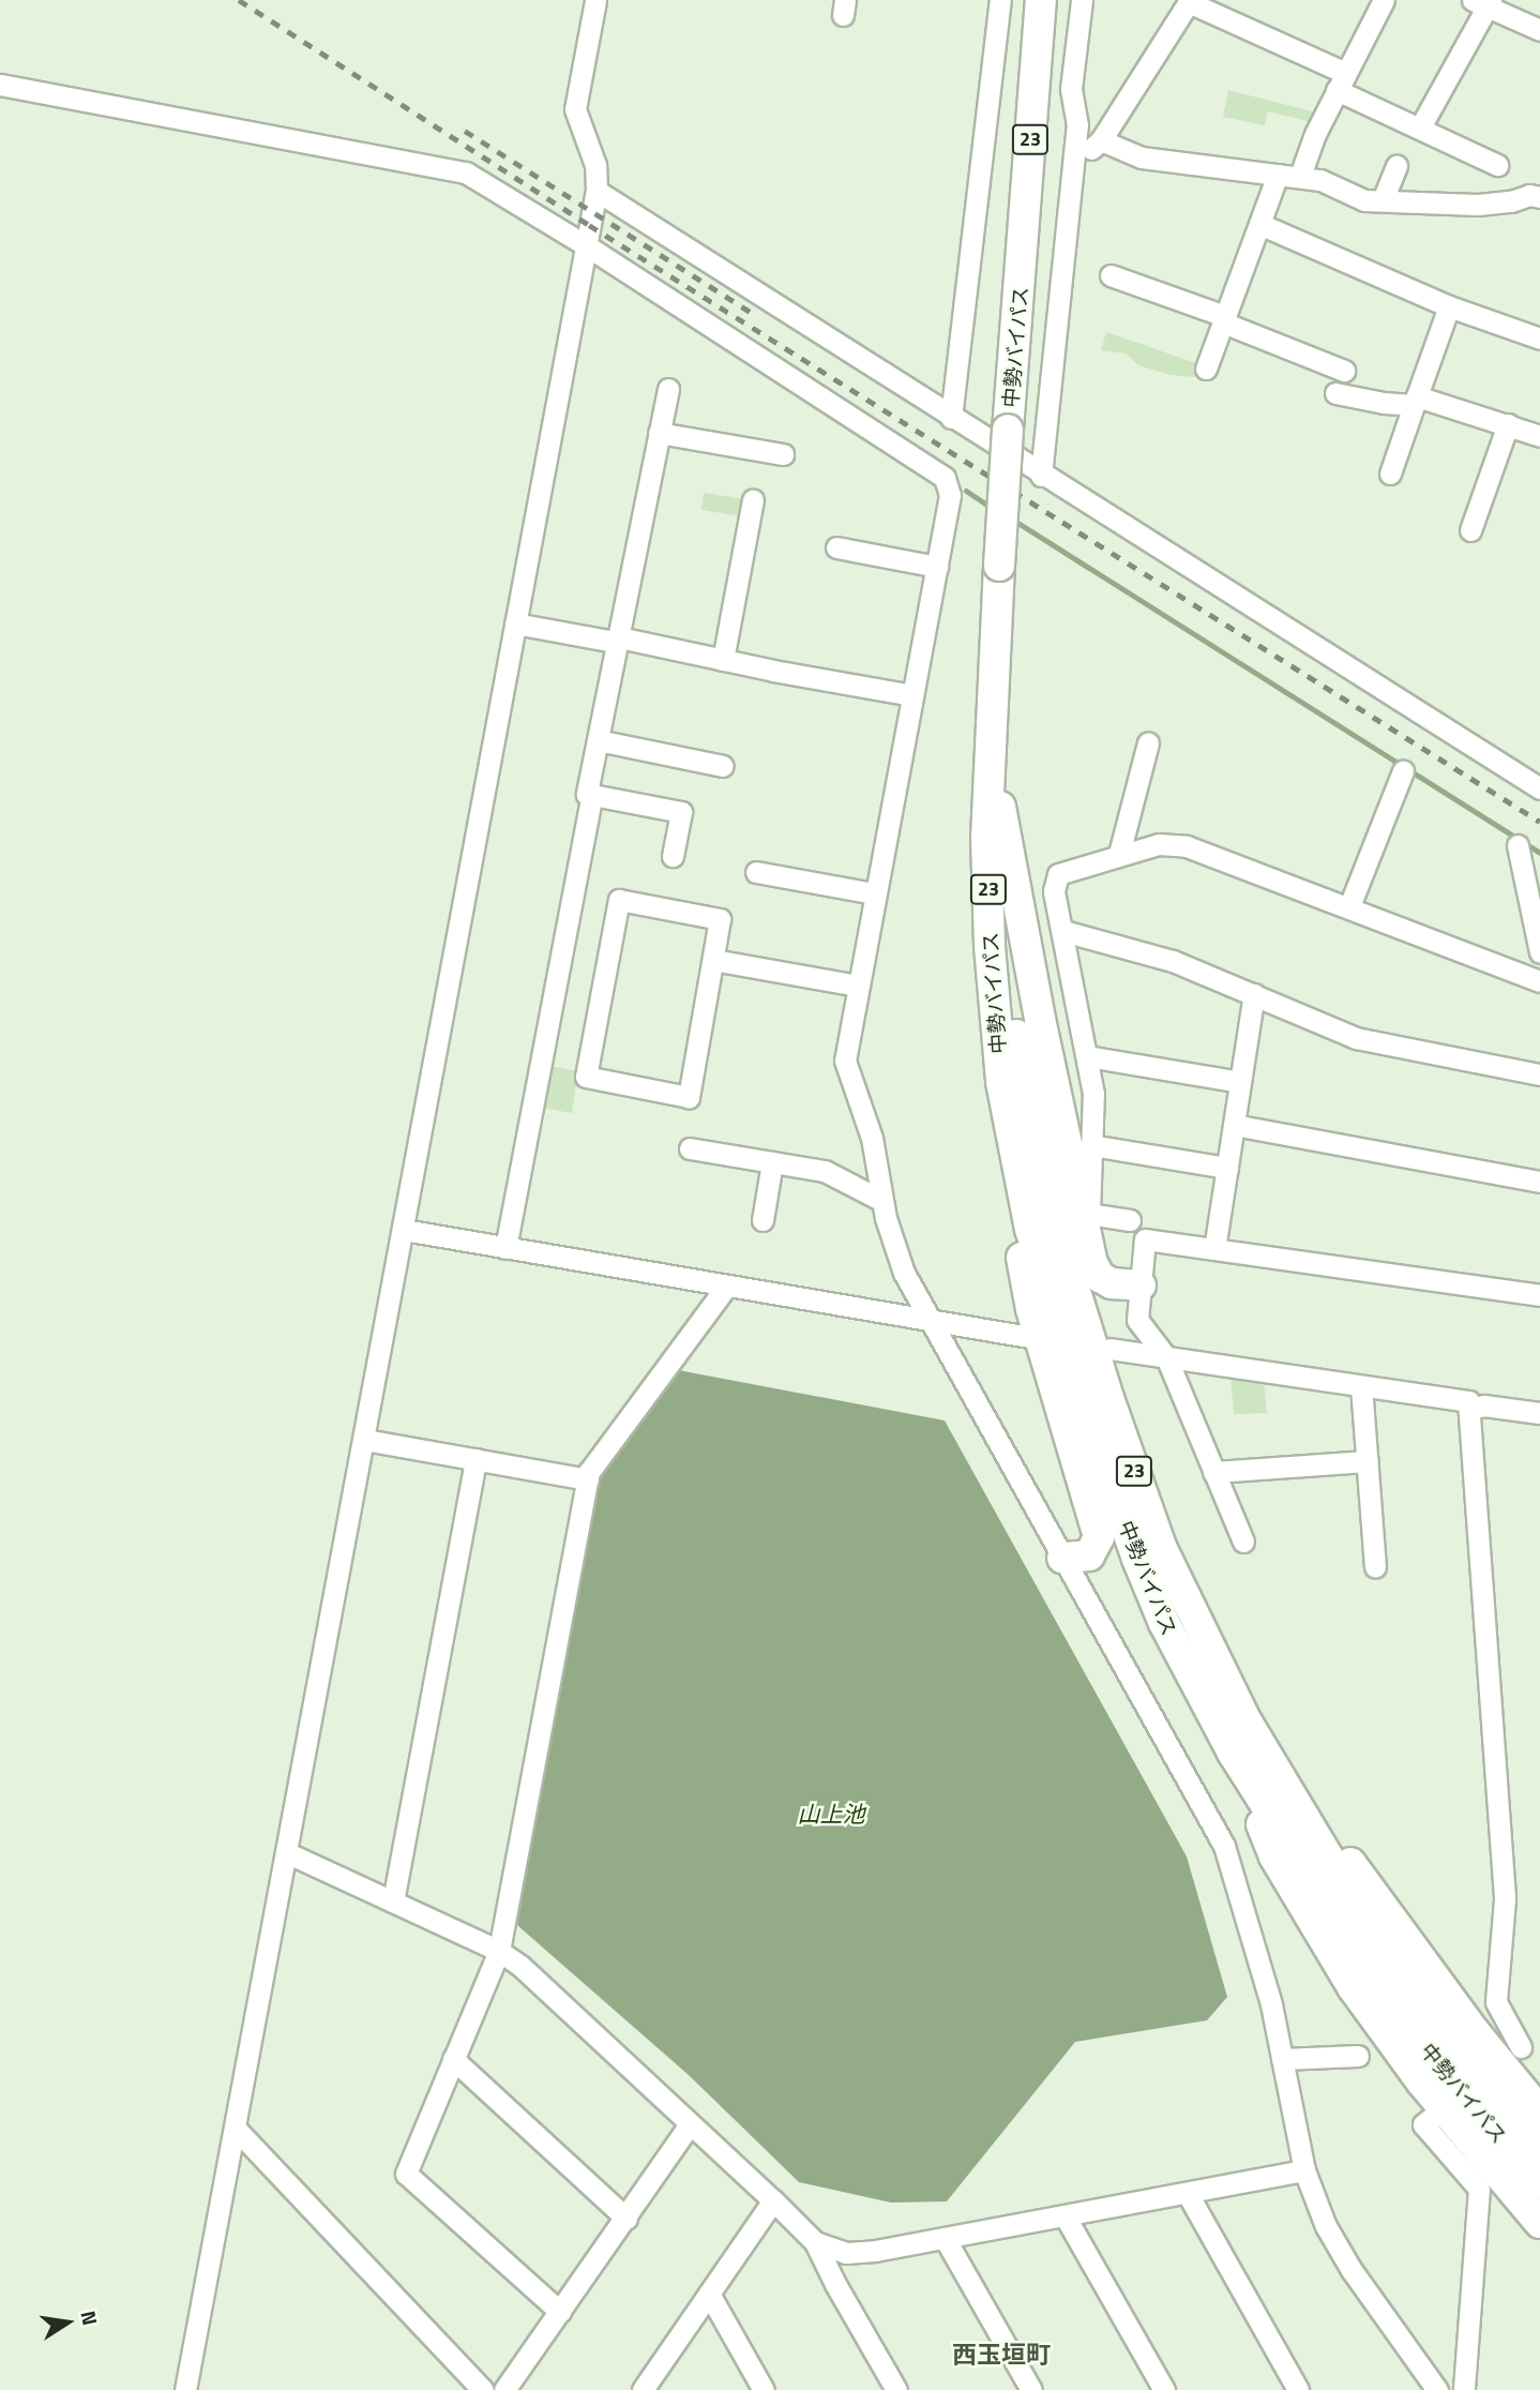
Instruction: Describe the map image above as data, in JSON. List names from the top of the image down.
{
  "streets": {
    "highway": ["23", "中勢バイパス"]
  },
  "districts": ["西玉垣町"],
  "water": ["山上池"],
  "north": "right"
}
